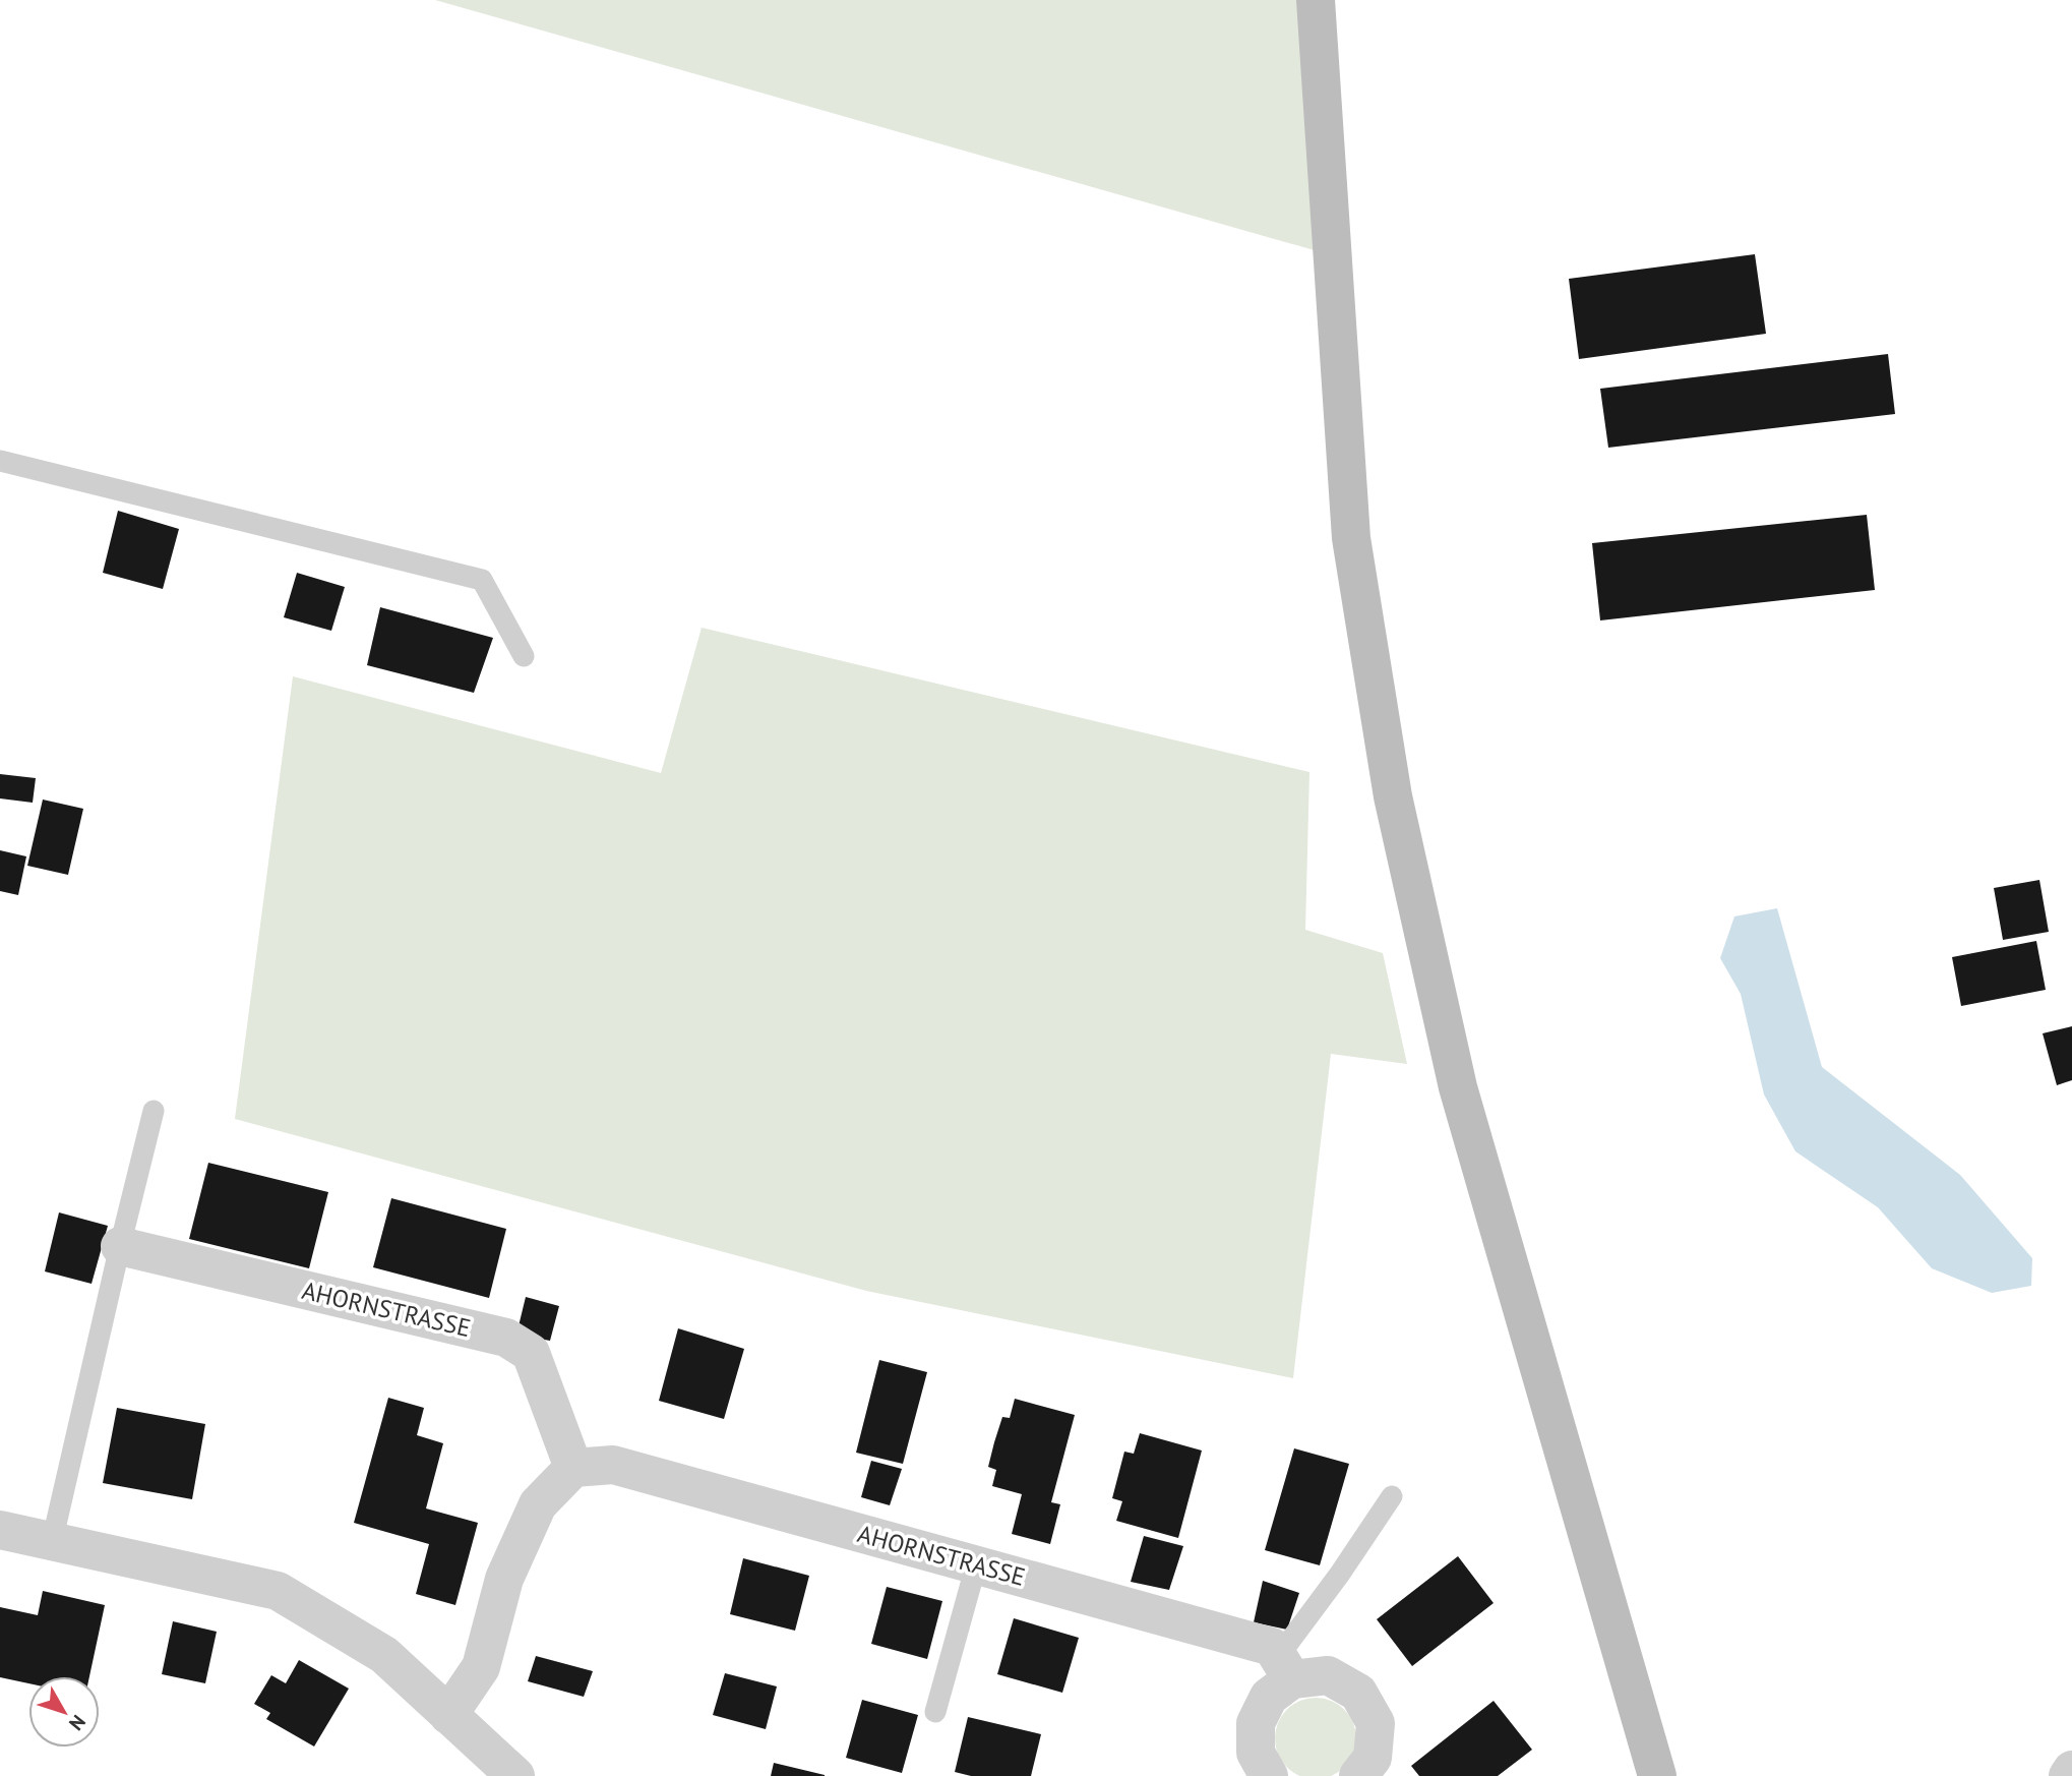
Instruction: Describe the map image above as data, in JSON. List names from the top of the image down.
{
  "streets": {
    "street": ["AHORNSTRASSE"]
  },
  "north": "bottom right"
}
